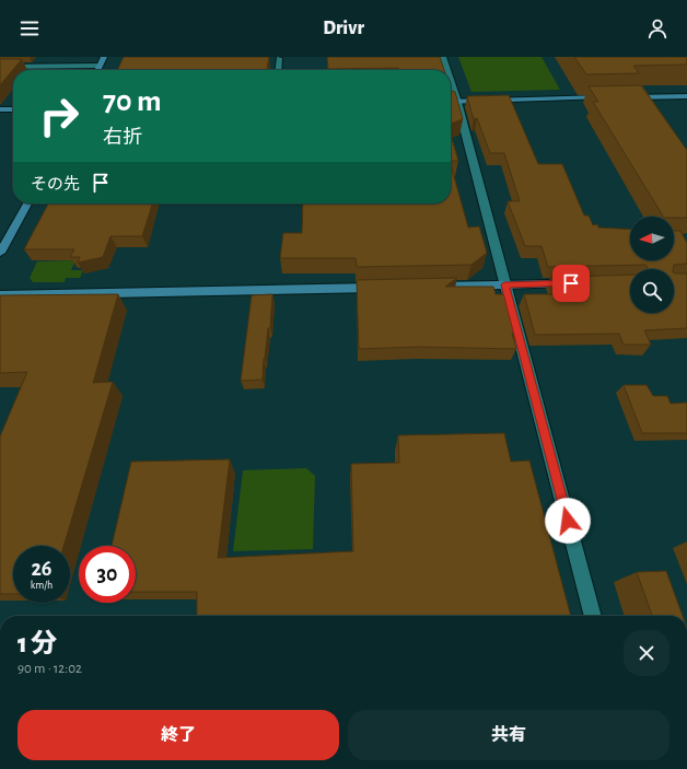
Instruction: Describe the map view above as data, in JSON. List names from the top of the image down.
{
  "north": "left",
  "page": {
    "header": "Drivr",
    "turn": ["70 m", "右折"],
    "then": "その先",
    "speed": "26 km/h",
    "limit": "30",
    "heading": ["1 分", "90 m · 12:02"],
    "buttons": ["終了", "共有"]
  }
}
